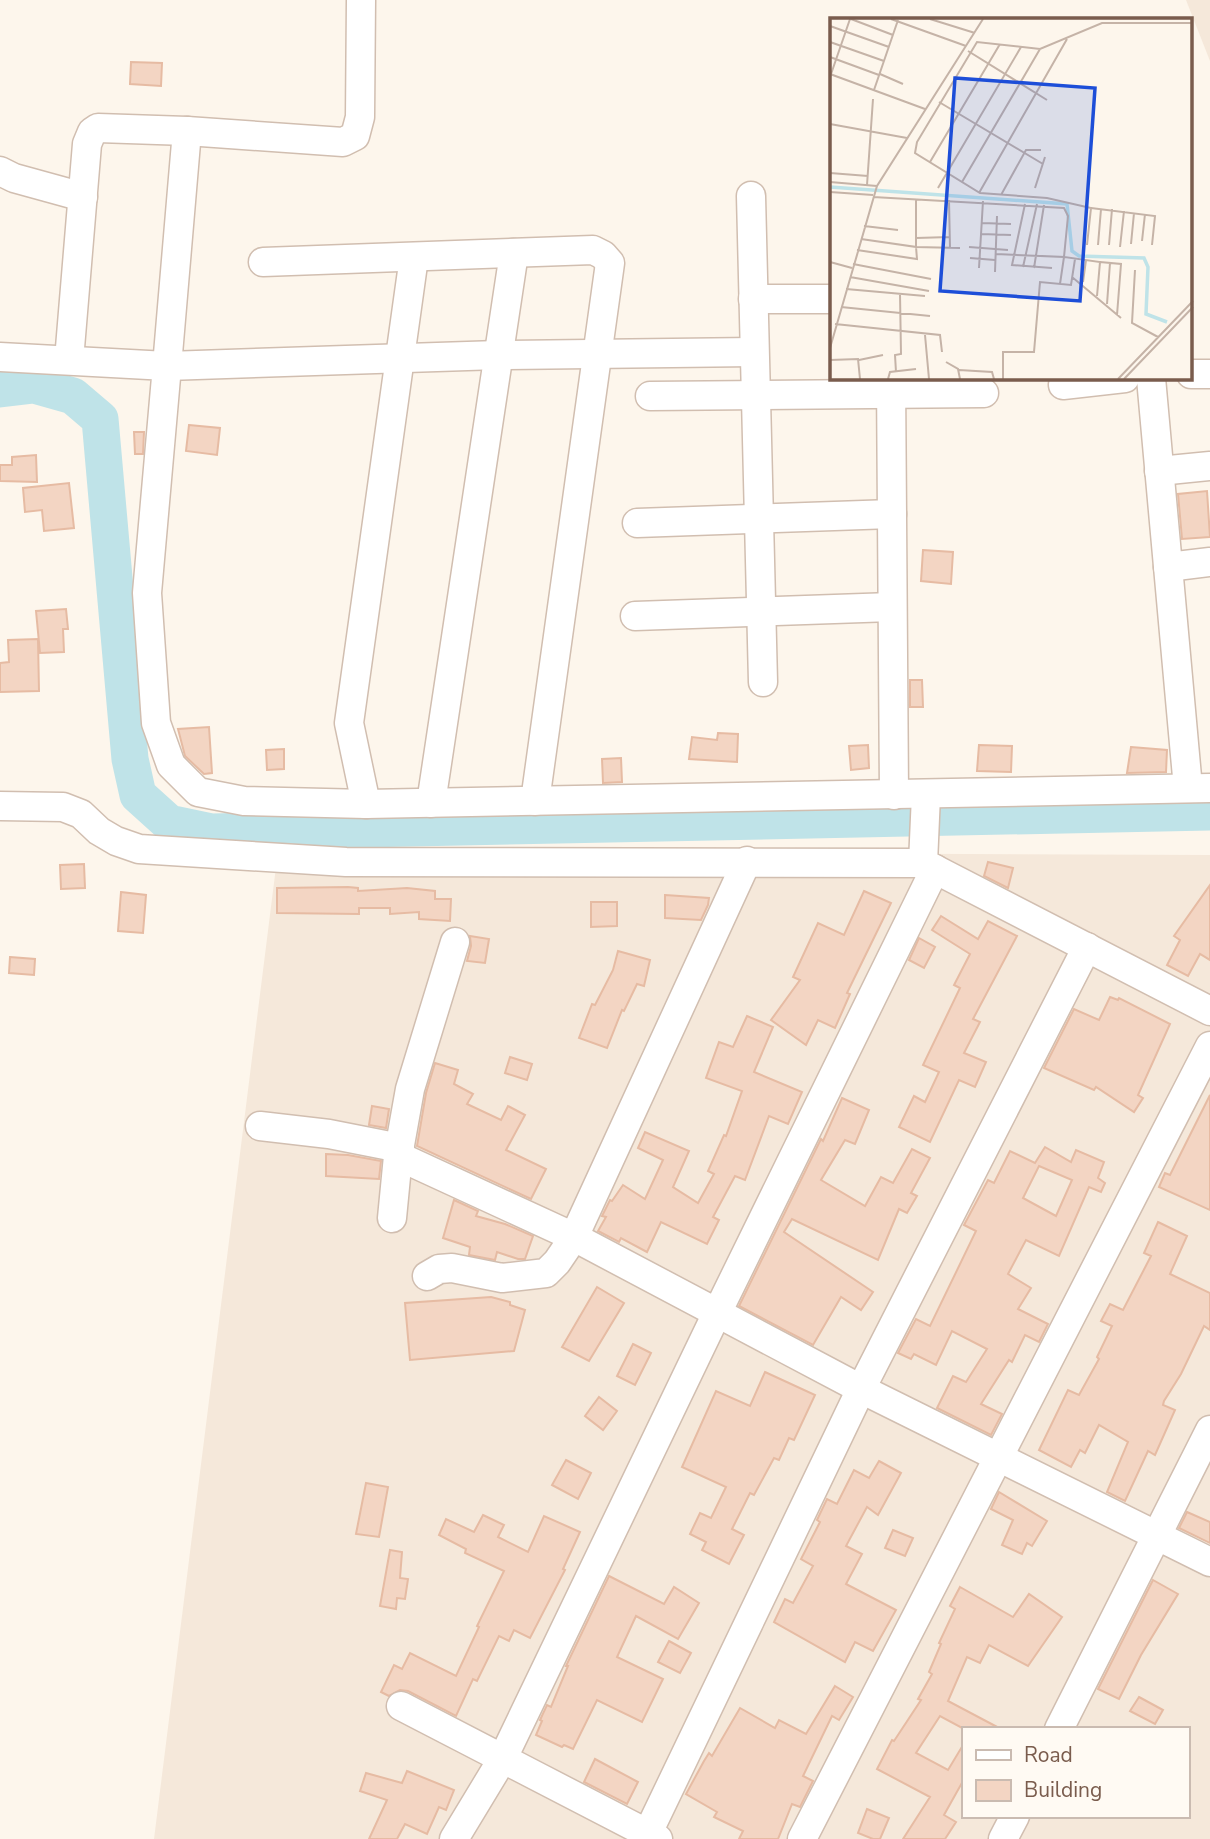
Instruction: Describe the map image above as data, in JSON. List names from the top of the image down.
{
  "legend": ["Road", "Building"]
}
